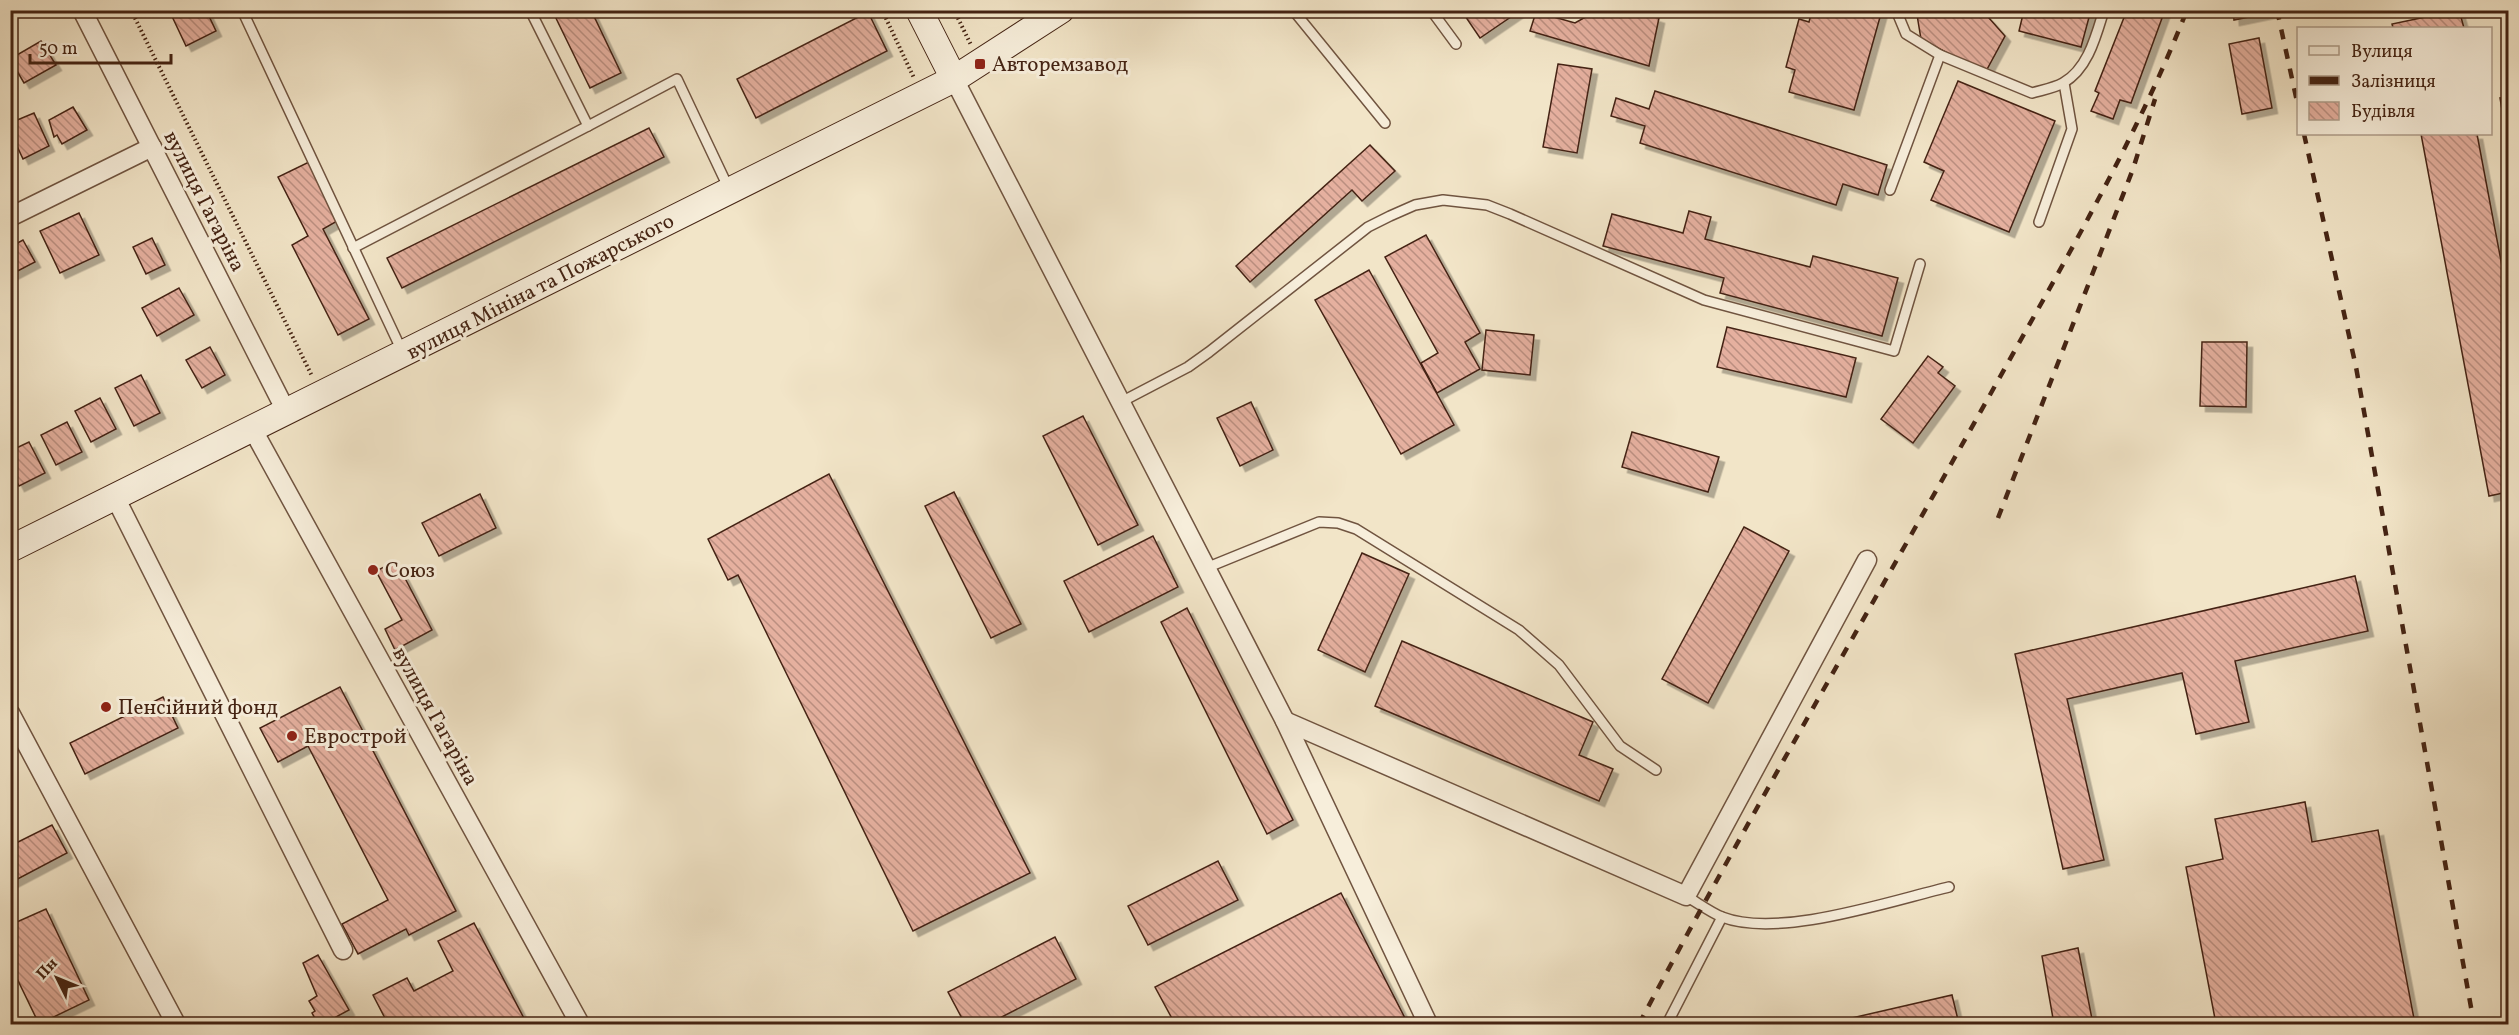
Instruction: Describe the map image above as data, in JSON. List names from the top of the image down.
{
  "streets": {
    "street": ["вулиця Гагаріна", "вулиця Мініна та Пожарського"]
  },
  "crossings": [
    ["вулиця Гагаріна", "вулиця Мініна та Пожарського"]
  ],
  "places": {
    "transit": ["Авторемзавод"],
    "other": ["Союз", "Пенсійний фонд", "Еврострой"]
  },
  "legend": ["Вулиця", "Залізниця", "Будівля"],
  "scale_bar": "50 m",
  "north": "top left"
}
